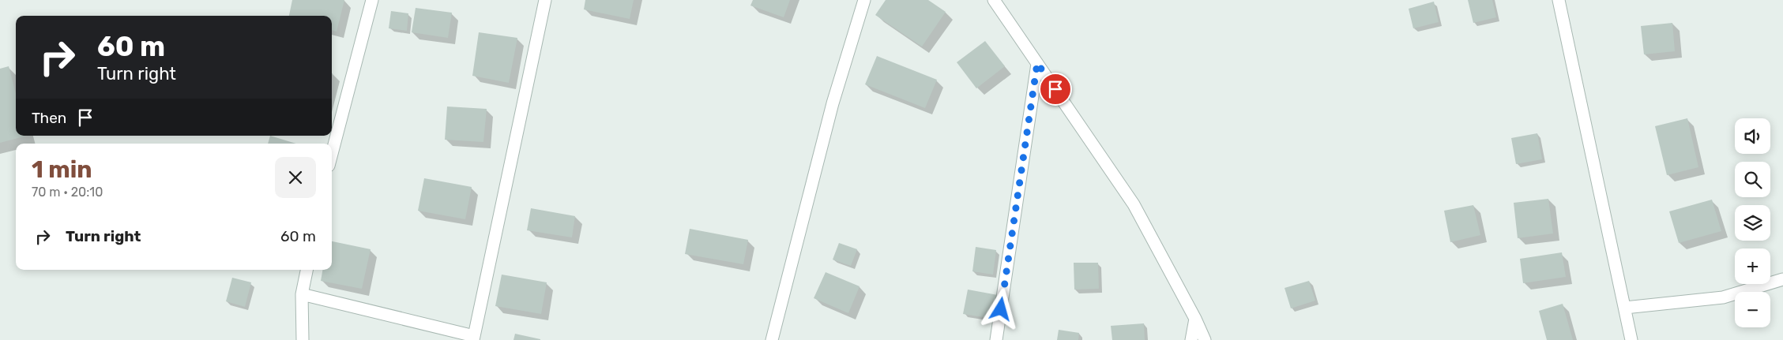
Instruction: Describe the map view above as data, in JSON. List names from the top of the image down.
{
  "page": {
    "turn": ["60 m", "Turn right"],
    "then": "Then",
    "map_buttons": ["+", "−"],
    "heading": ["1 min", "70 m · 20:10"],
    "list": [
      {
        "name": "Turn right",
        "value": "60 m"
      }
    ]
  }
}
